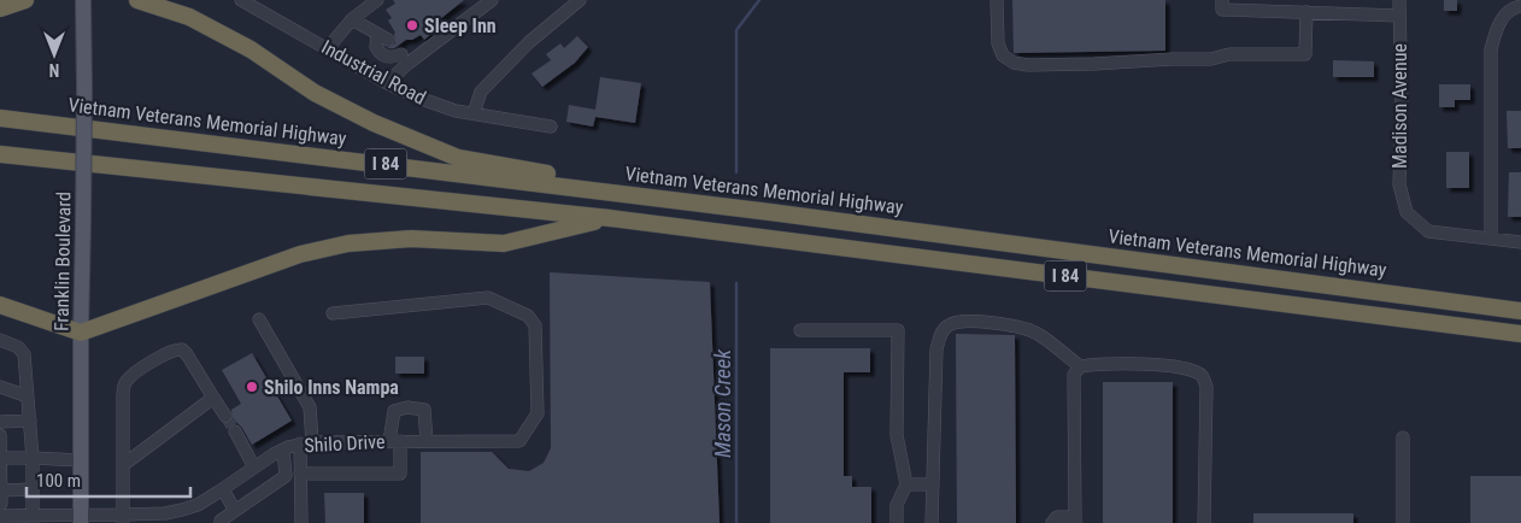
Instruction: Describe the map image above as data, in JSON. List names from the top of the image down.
{
  "streets": {
    "highway": ["Vietnam Veterans Memorial Highway", "I 84"],
    "main road": ["Franklin Boulevard"],
    "street": ["Industrial Road", "Madison Avenue", "Shilo Drive"]
  },
  "crossings": [
    ["Franklin Boulevard", "Shilo Drive"]
  ],
  "water": ["Mason Creek"],
  "places": ["Sleep Inn", "Shilo Inns Nampa"],
  "scale_bar": "100 m",
  "north": "bottom"
}
